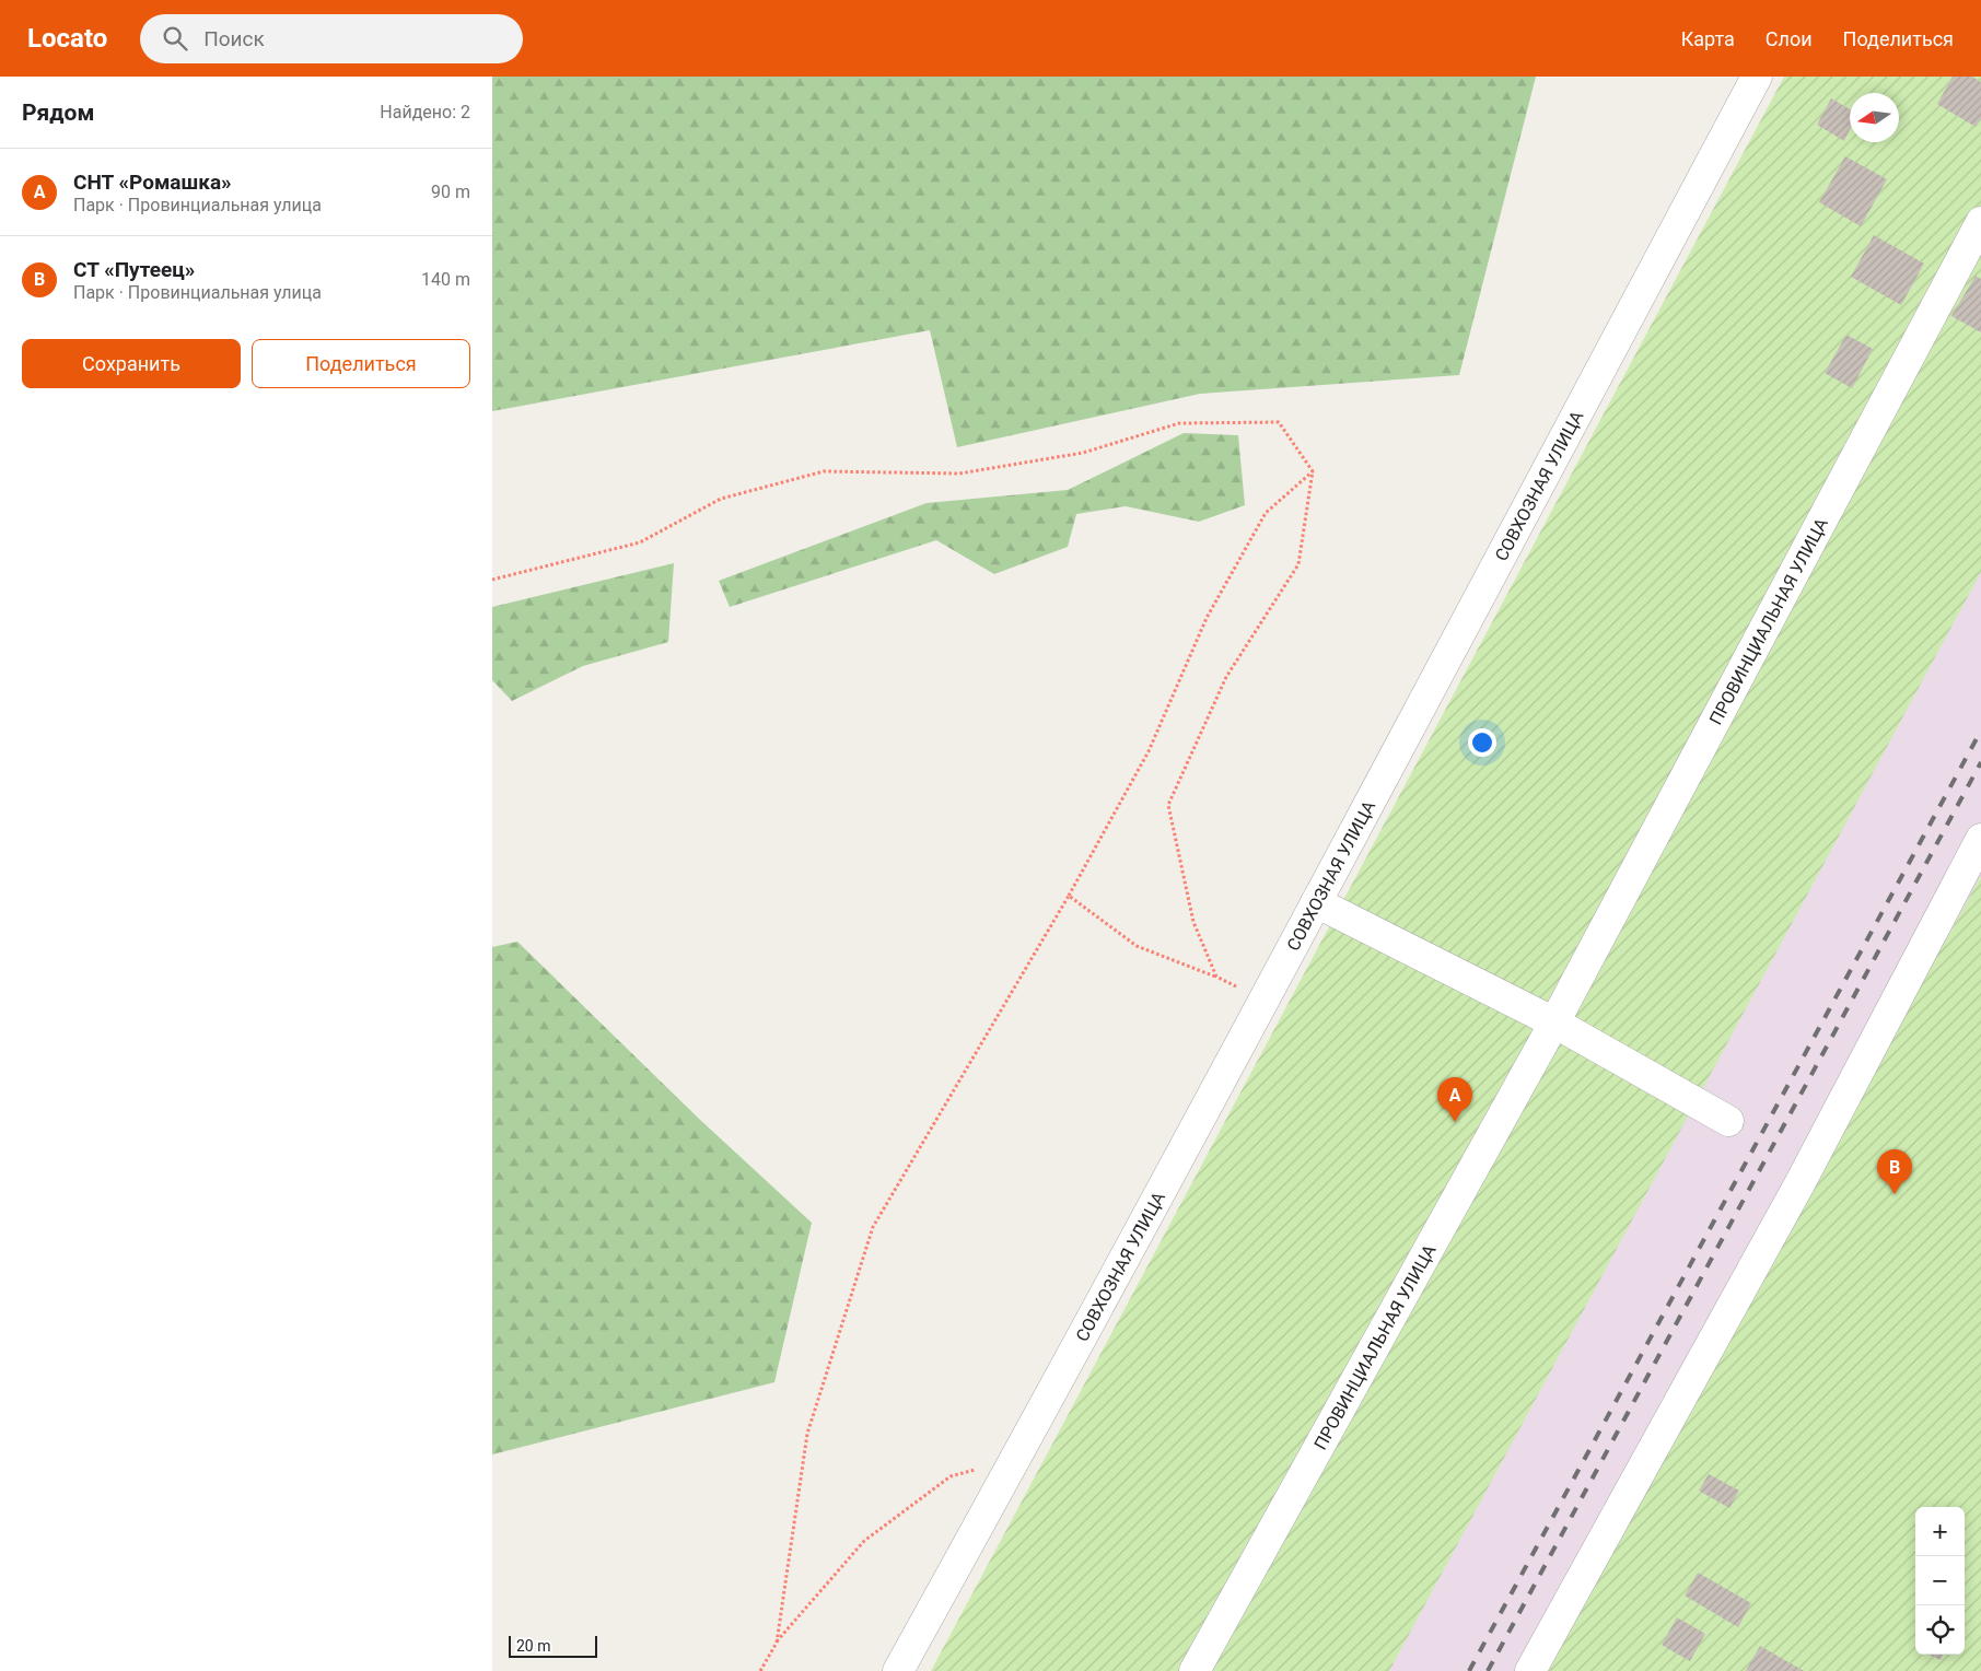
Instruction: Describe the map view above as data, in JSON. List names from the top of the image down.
{
  "streets": {
    "street": ["СОВХОЗНАЯ УЛИЦА", "ПРОВИНЦИАЛЬНАЯ УЛИЦА"]
  },
  "scale_bar": "20 m",
  "north": "left",
  "page": {
    "header": "Locato",
    "search": "Поиск",
    "nav": ["Карта", "Слои", "Поделиться"],
    "heading": ["Рядом", "Найдено: 2"],
    "list": [
      {
        "mark": "A",
        "name": "СНТ «Ромашка»",
        "note": "Парк · Провинциальная улица",
        "value": "90 m"
      },
      {
        "mark": "B",
        "name": "СТ «Путеец»",
        "note": "Парк · Провинциальная улица",
        "value": "140 m"
      }
    ],
    "buttons": ["Сохранить", "Поделиться"],
    "pins": ["A", "B"],
    "map_buttons": ["+", "−"],
    "scale": "20 m"
  }
}
